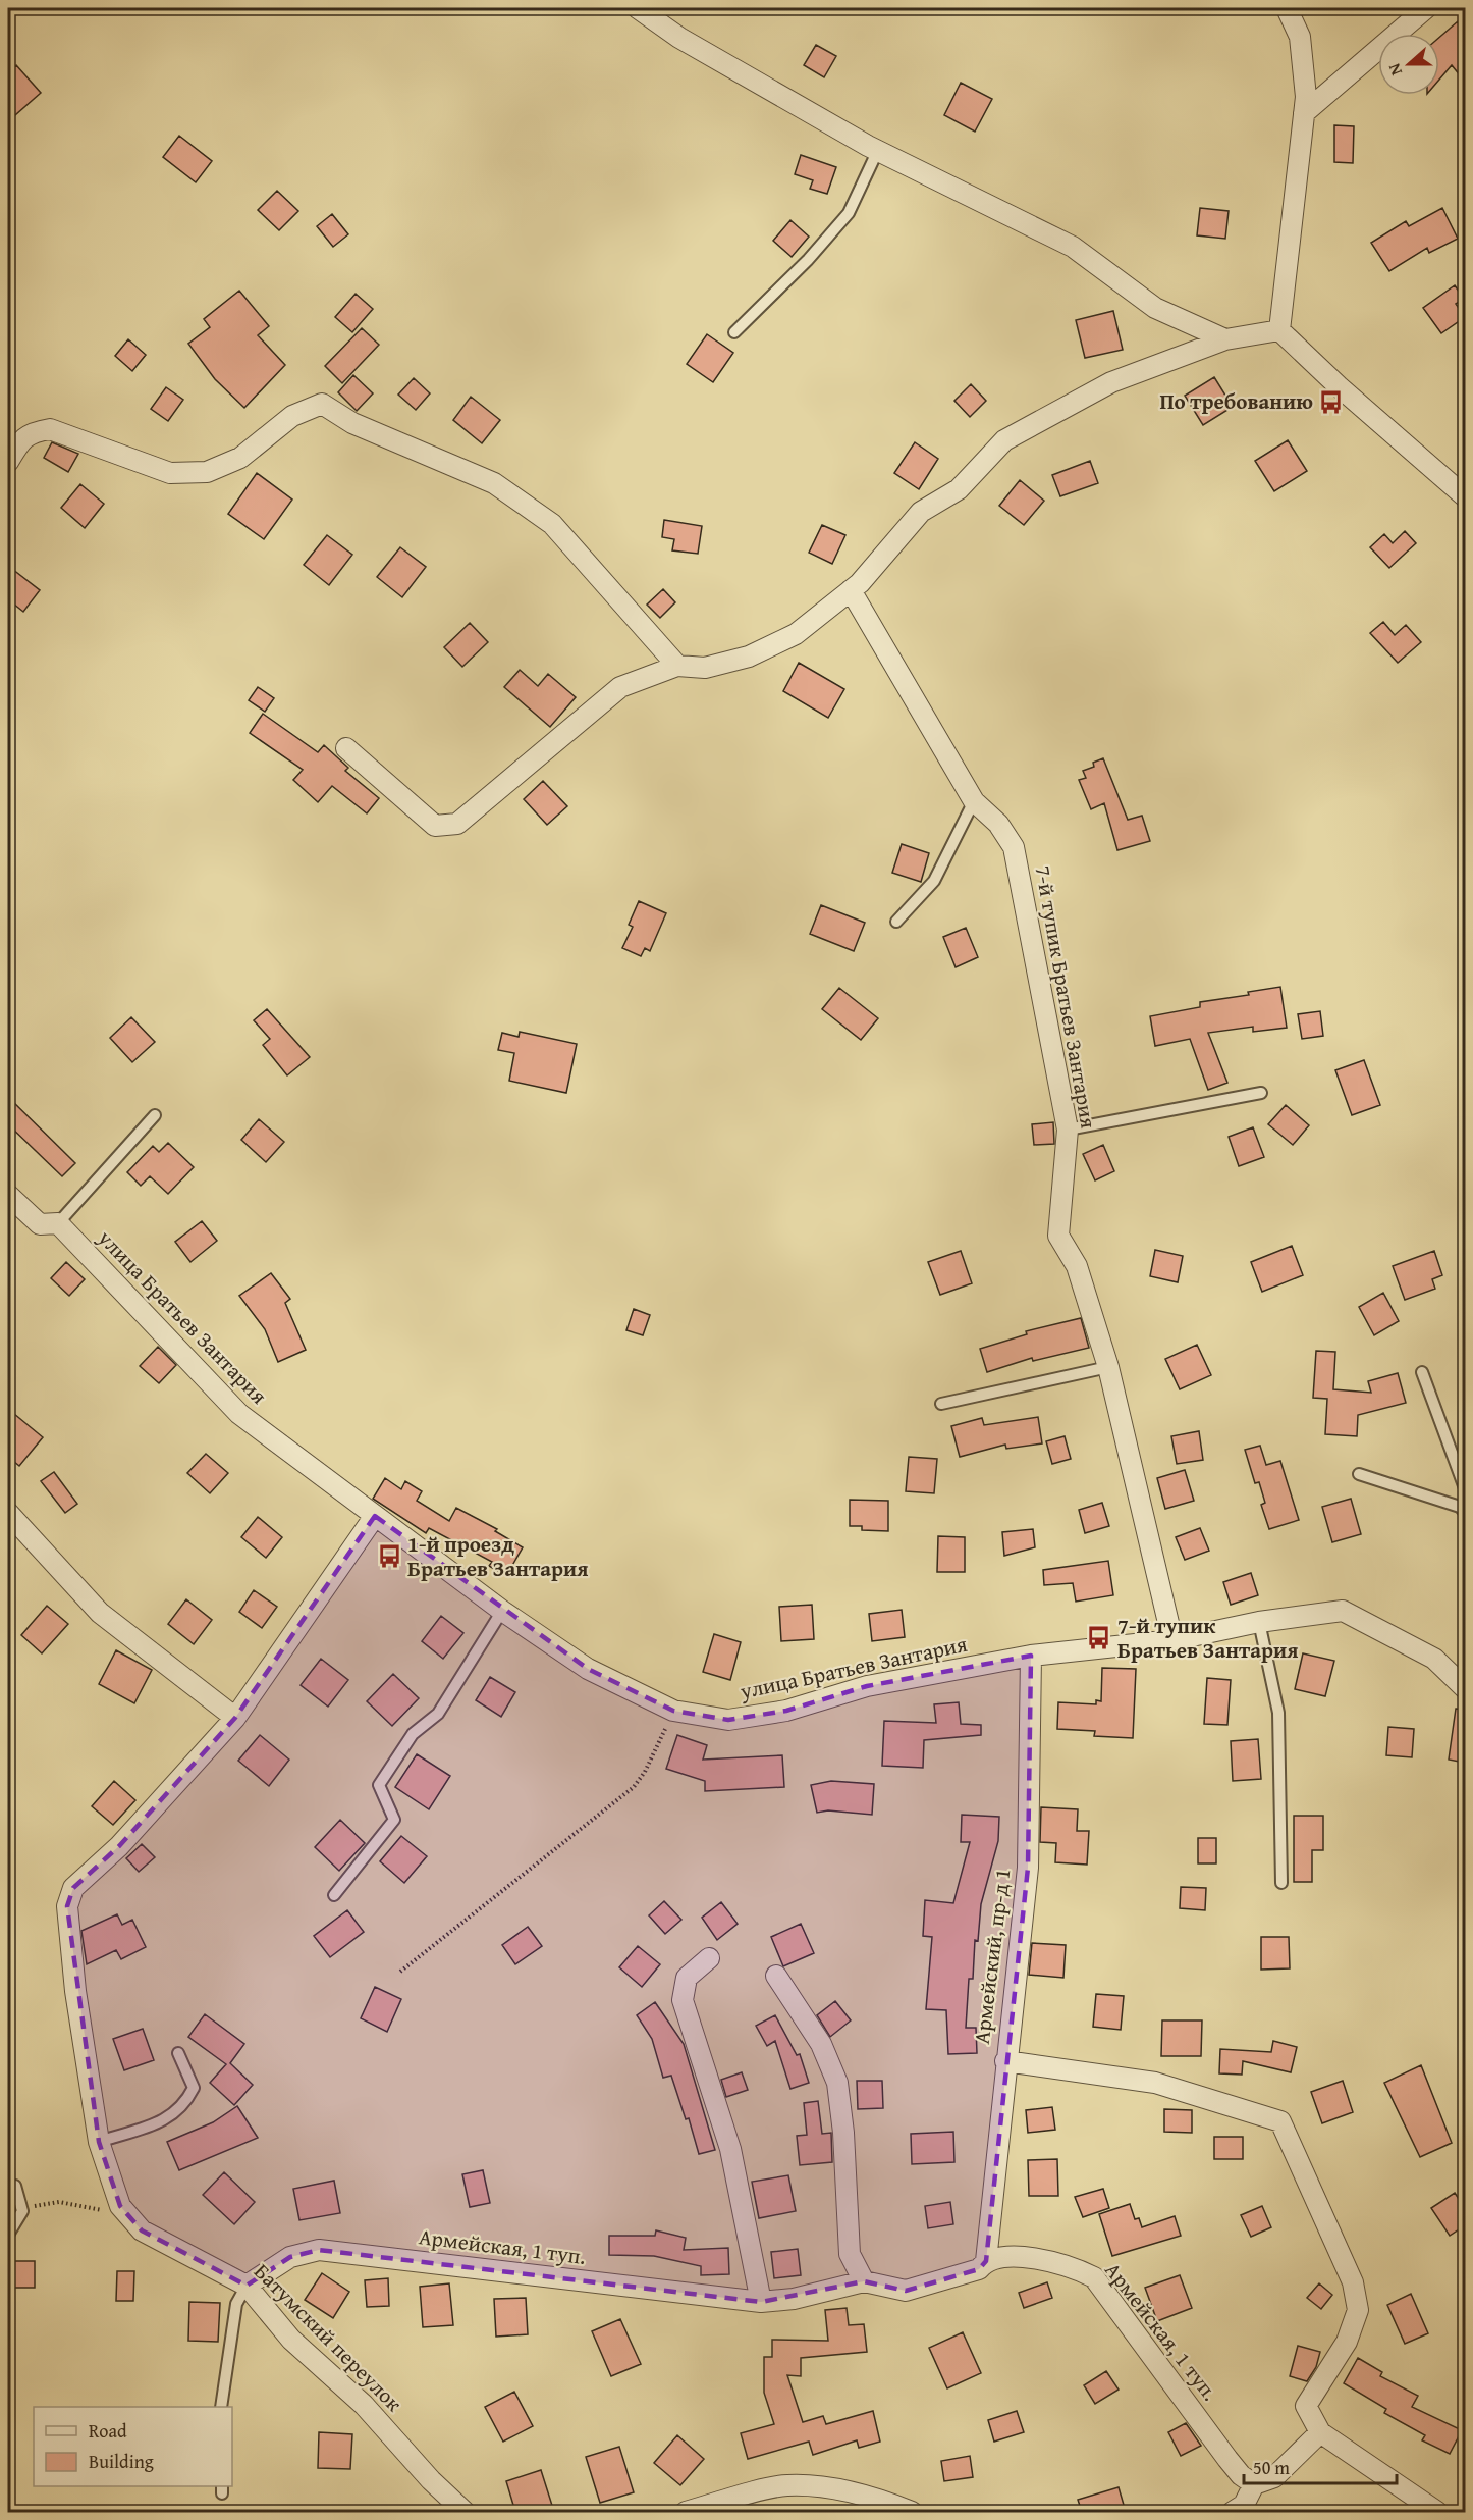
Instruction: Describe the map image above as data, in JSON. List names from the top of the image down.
{
  "streets": {
    "street": [
      "7-й тупик Братьев Зантария",
      "улица Братьев Зантария",
      "Армейский, пр-д 1",
      "Армейская, 1 туп.",
      "Батумский переулок"
    ]
  },
  "crossings": [
    ["7-й тупик Братьев Зантария", "улица Братьев Зантария"],
    ["улица Братьев Зантария", "Армейский, пр-д 1"],
    ["Армейский, пр-д 1", "Армейская, 1 туп."],
    ["Армейская, 1 туп.", "Батумский переулок"]
  ],
  "places": {
    "bus stop": ["По требованию", "1-й проезд Братьев Зантария", "7-й тупик Братьев Зантария"]
  },
  "legend": ["Road", "Building"],
  "scale_bar": "50 m",
  "north": "left"
}
